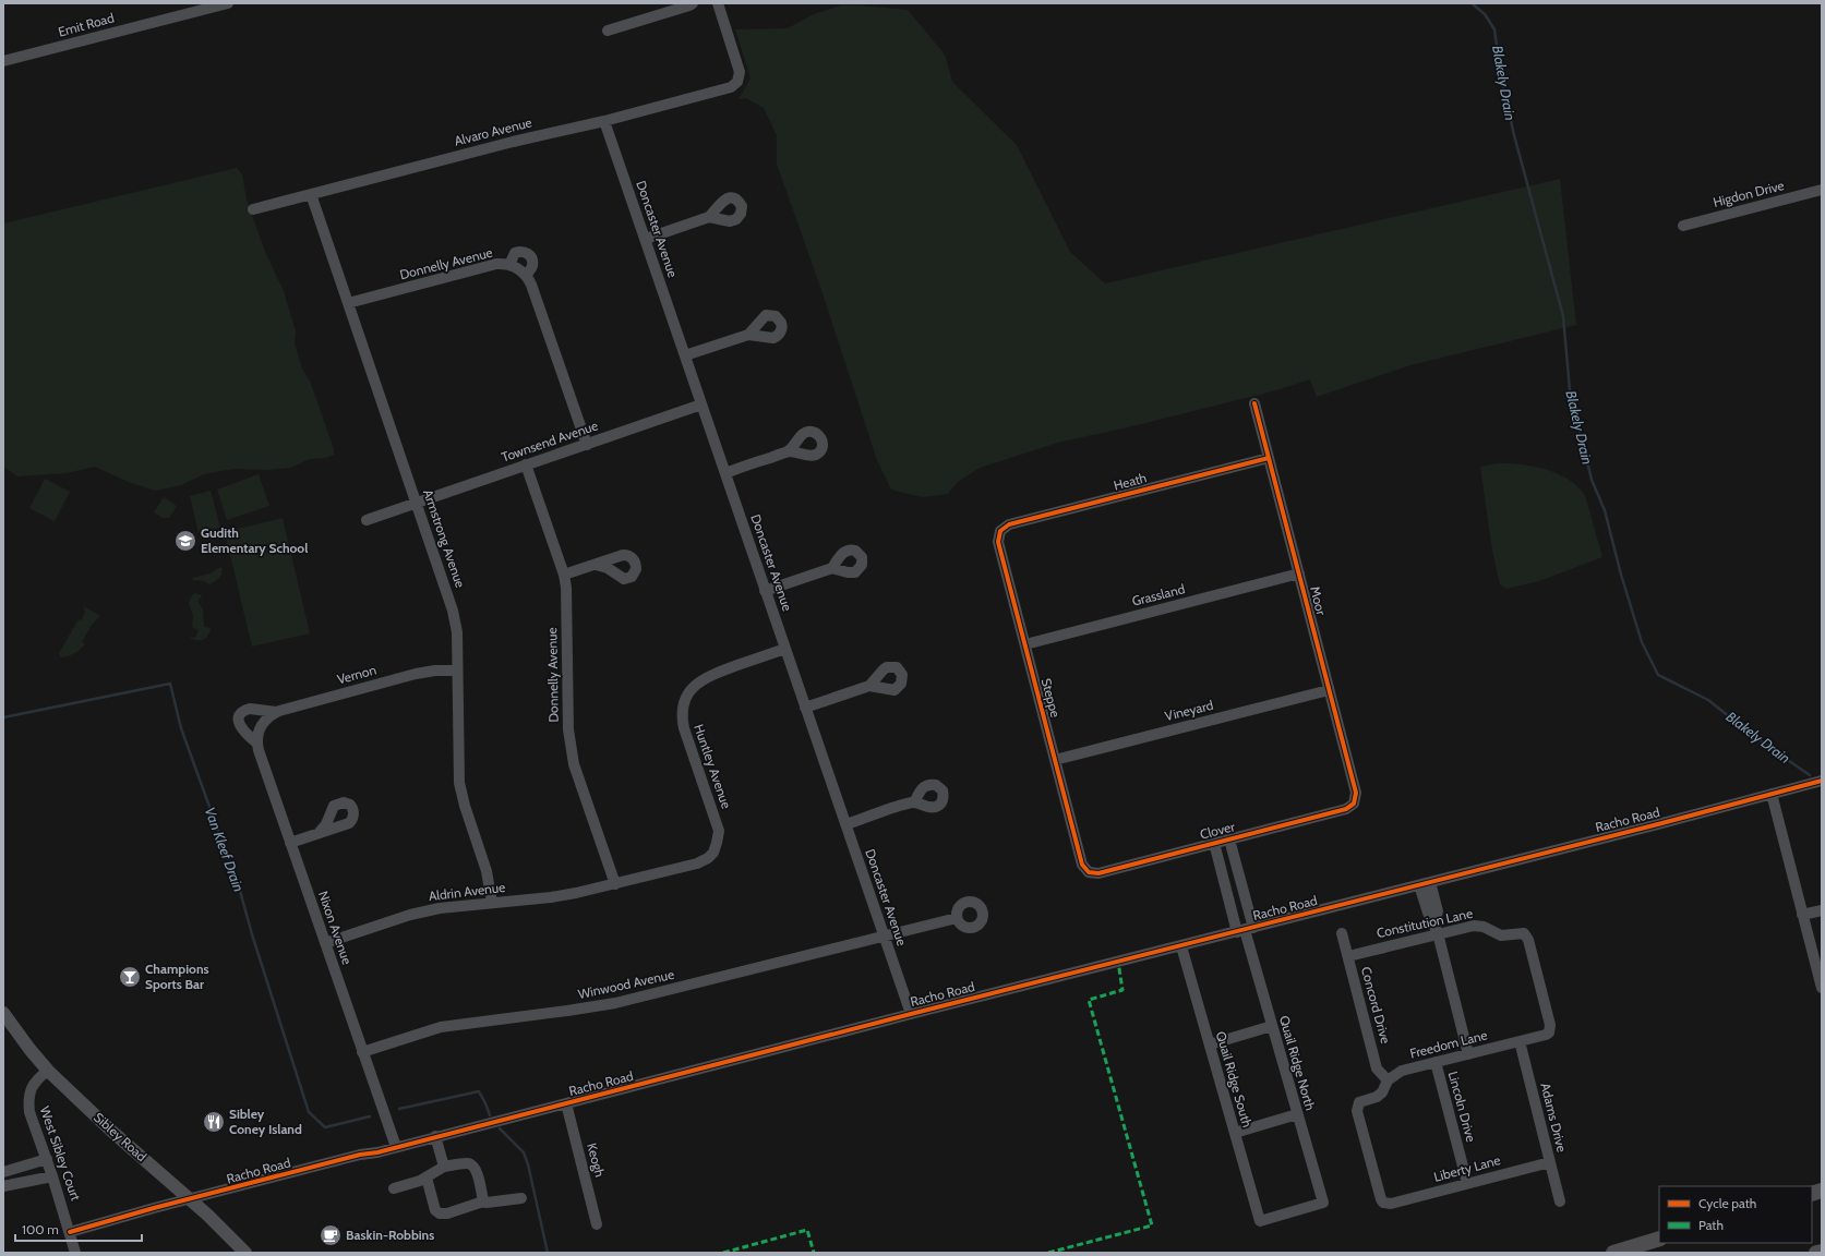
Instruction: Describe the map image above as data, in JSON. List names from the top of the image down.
{
  "streets": {
    "main road": ["Sibley Road"],
    "street": [
      "Emit Road",
      "Alvaro Avenue",
      "Higdon Drive",
      "Doncaster Avenue",
      "Donnelly Avenue",
      "Townsend Avenue",
      "Heath",
      "Armstrong Avenue",
      "Grassland",
      "Moor",
      "Vernon",
      "Steppe",
      "Vineyard",
      "Huntley Avenue",
      "Racho Road",
      "Clover",
      "Aldrin Avenue",
      "Constitution Lane",
      "Nixon Avenue",
      "Winwood Avenue",
      "Concord Drive",
      "Freedom Lane",
      "Quail Ridge North",
      "Quail Ridge South",
      "Lincoln Drive",
      "Adams Drive",
      "West Sibley Court",
      "Keogh",
      "Liberty Lane"
    ]
  },
  "crossings": [
    ["Alvaro Avenue", "Doncaster Avenue"],
    ["Alvaro Avenue", "Armstrong Avenue"],
    ["Doncaster Avenue", "Townsend Avenue"],
    ["Doncaster Avenue", "Huntley Avenue"],
    ["Doncaster Avenue", "Racho Road"],
    ["Doncaster Avenue", "Winwood Avenue"],
    ["Donnelly Avenue", "Townsend Avenue"],
    ["Donnelly Avenue", "Armstrong Avenue"],
    ["Donnelly Avenue", "Huntley Avenue"],
    ["Donnelly Avenue", "Aldrin Avenue"],
    ["Townsend Avenue", "Armstrong Avenue"],
    ["Heath", "Moor"],
    ["Heath", "Steppe"],
    ["Armstrong Avenue", "Vernon"],
    ["Armstrong Avenue", "Aldrin Avenue"],
    ["Grassland", "Moor"],
    ["Grassland", "Steppe"],
    ["Moor", "Vineyard"],
    ["Moor", "Clover"],
    ["Vernon", "Nixon Avenue"],
    ["Steppe", "Vineyard"],
    ["Steppe", "Clover"],
    ["Huntley Avenue", "Aldrin Avenue"],
    ["Racho Road", "Nixon Avenue"],
    ["Racho Road", "Quail Ridge North"],
    ["Racho Road", "Quail Ridge South"],
    ["Racho Road", "Sibley Road"],
    ["Racho Road", "West Sibley Court"],
    ["Racho Road", "Keogh"],
    ["Aldrin Avenue", "Nixon Avenue"],
    ["Constitution Lane", "Concord Drive"],
    ["Constitution Lane", "Freedom Lane"],
    ["Nixon Avenue", "Winwood Avenue"],
    ["Concord Drive", "Freedom Lane"],
    ["Freedom Lane", "Lincoln Drive"],
    ["Freedom Lane", "Adams Drive"],
    ["Freedom Lane", "Liberty Lane"],
    ["Quail Ridge North", "Quail Ridge South"],
    ["Lincoln Drive", "Liberty Lane"],
    ["Adams Drive", "Liberty Lane"],
    ["Sibley Road", "West Sibley Court"]
  ],
  "water": ["Blakely Drain", "Van Kleef Drain"],
  "places": {
    "school or university": ["Gudith Elementary School"],
    "bar": ["Champions Sports Bar"],
    "restaurant": ["Sibley Coney Island"],
    "cafe": ["Baskin-Robbins"]
  },
  "legend": ["Cycle path", "Path"],
  "scale_bar": "100 m"
}
